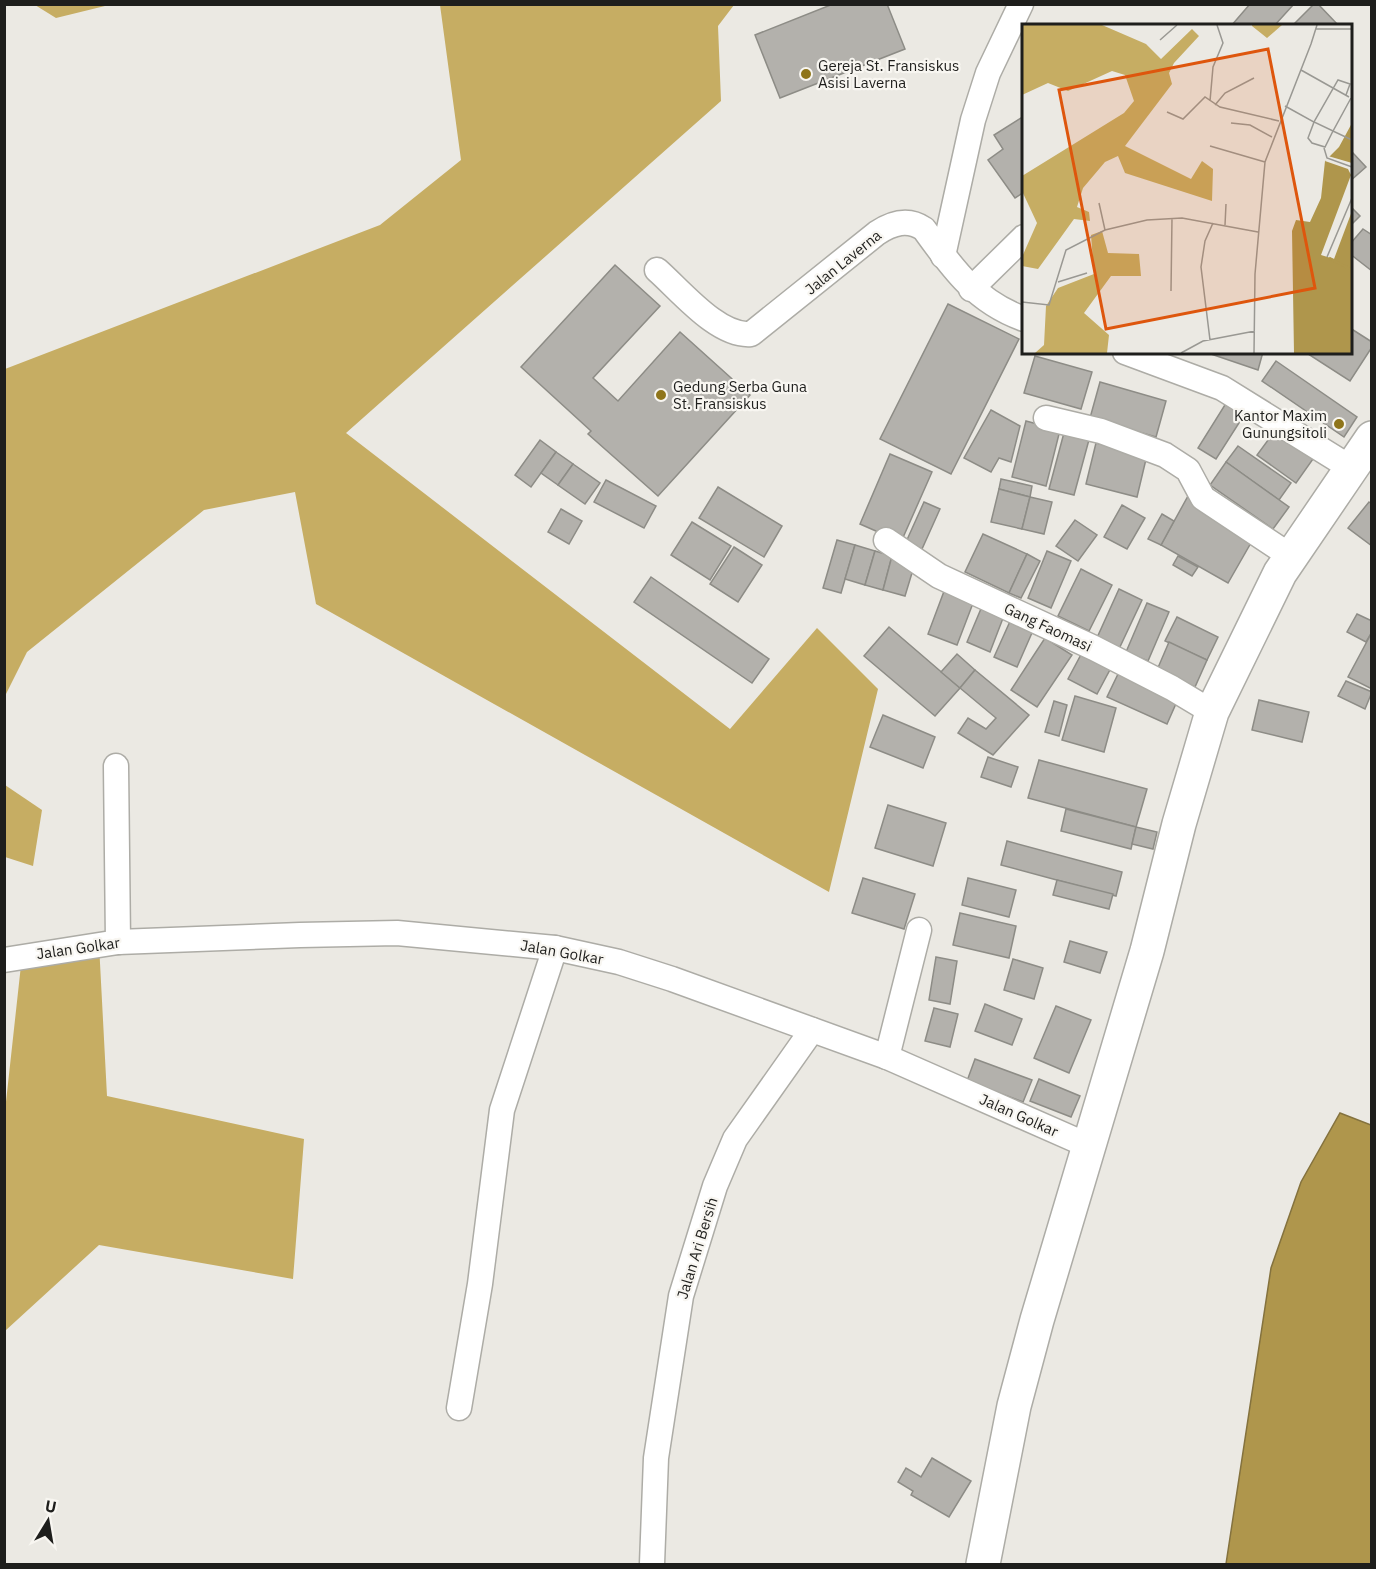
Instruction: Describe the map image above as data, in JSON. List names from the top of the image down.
{
  "streets": {
    "street": [
      "Jalan Laverna",
      "Gang Faomasi",
      "Jalan Golkar",
      "Jalan Ari Bersih"
    ]
  },
  "crossings": [
    ["Jalan Golkar", "Jalan Ari Bersih"]
  ],
  "places": ["Gereja St. Fransiskus Asisi Laverna", "Gedung Serba Guna St. Fransiskus", "Kantor Maxim Gunungsitoli"],
  "north": "top"
}
